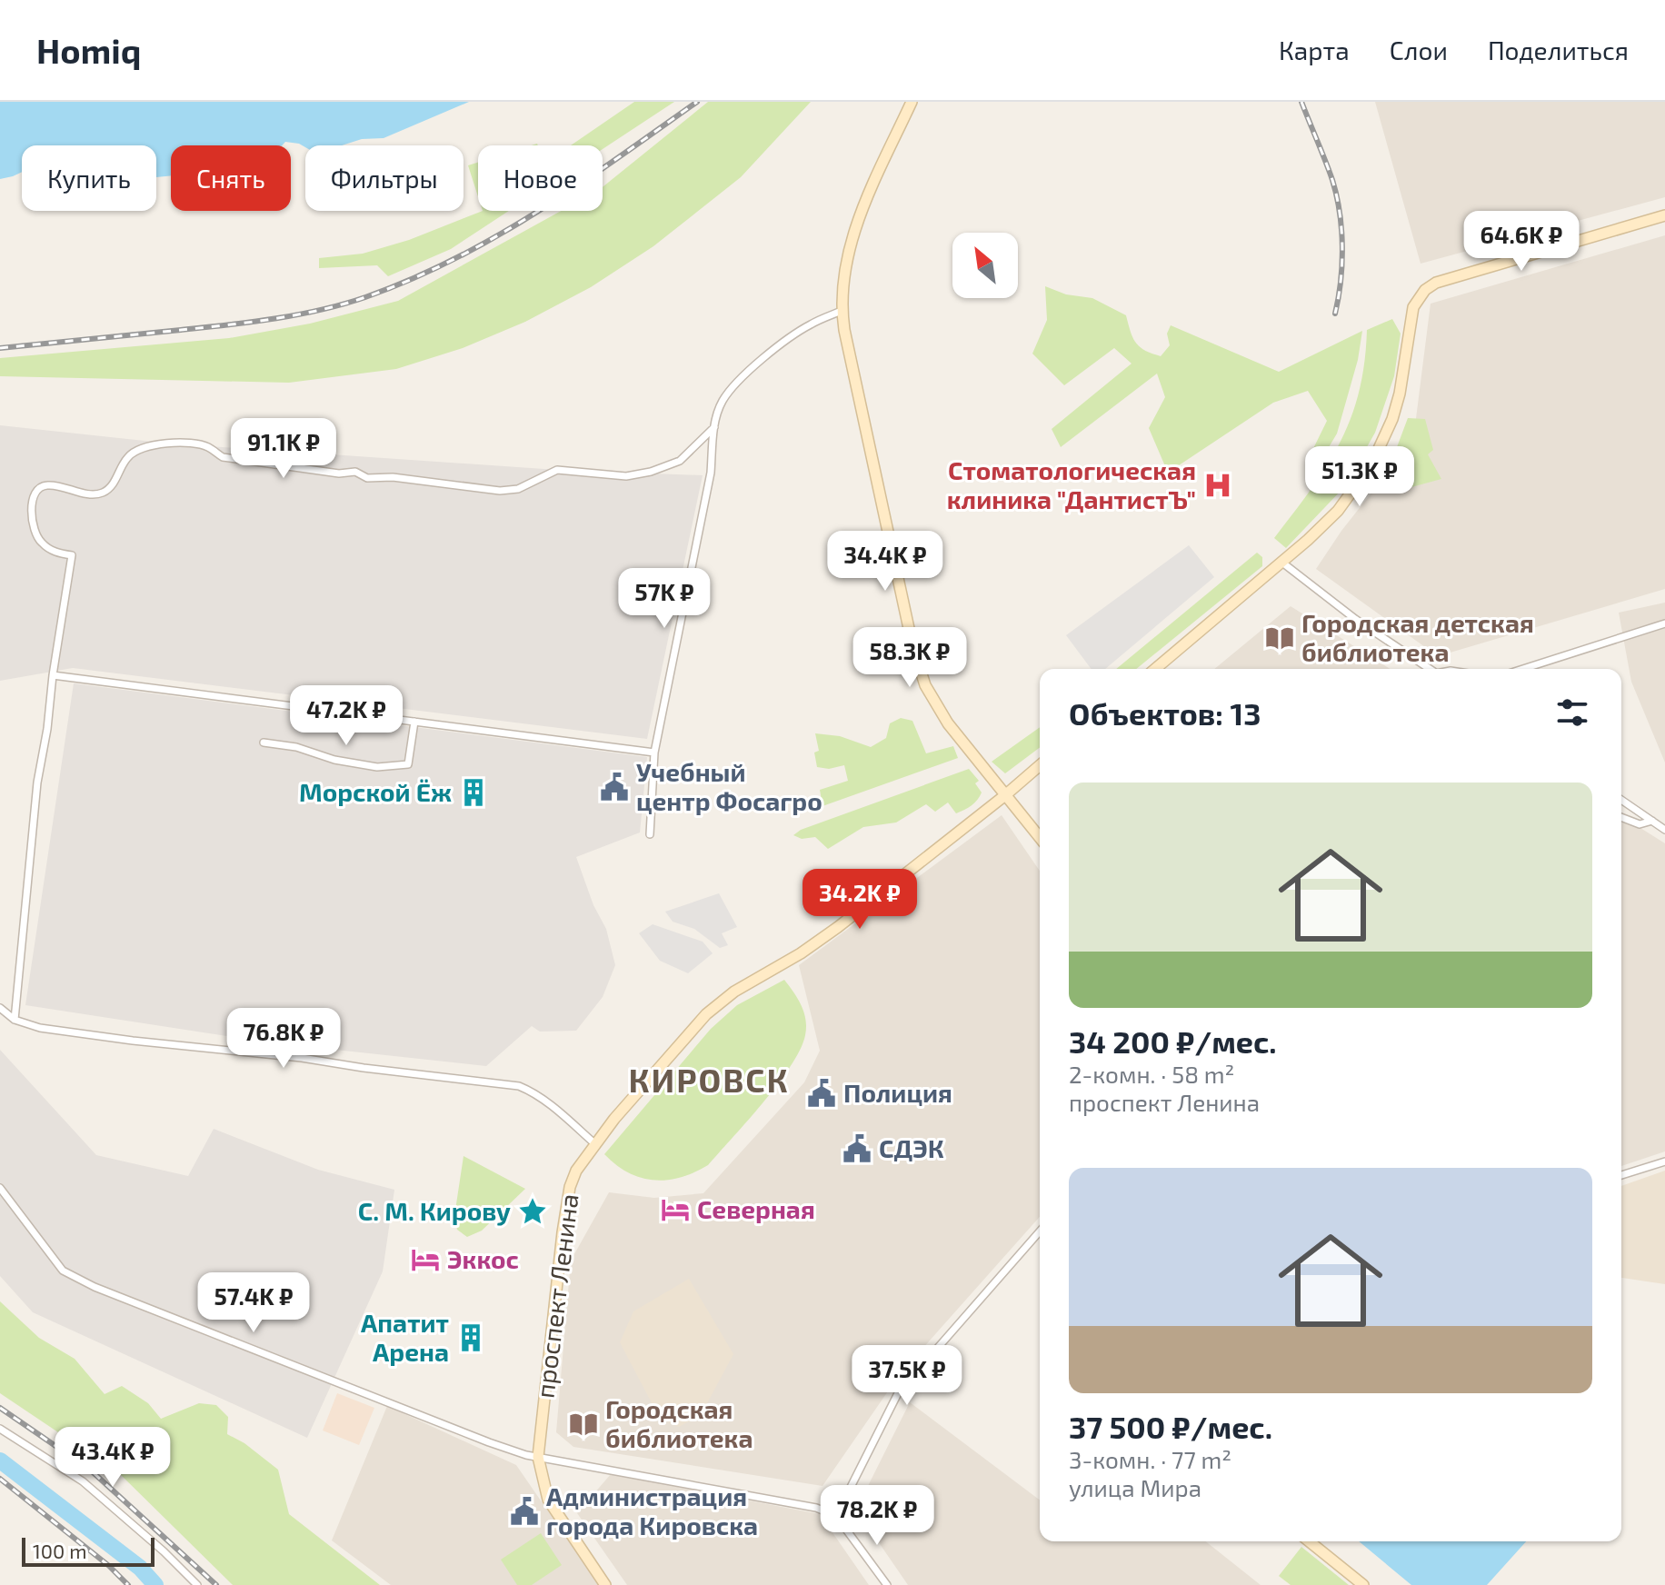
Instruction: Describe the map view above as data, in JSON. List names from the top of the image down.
{
  "streets": {
    "street": ["проспект Ленина"]
  },
  "districts": ["КИРОВСК"],
  "places": {
    "hospital": ["Стоматологическая клиника \"ДантистЪ\""],
    "library": ["Городская детская библиотека", "Городская библиотека"],
    "public building": [
      "Учебный центр Фосагро",
      "Полиция",
      "СДЭК",
      "Администрация города Кировска"
    ],
    "building": ["Морской Ёж", "Апатит Арена"],
    "hotel": ["Северная", "Эккос"],
    "place": ["С. М. Кирову"]
  },
  "scale_bar": "100 m",
  "north": "top left",
  "page": {
    "header": "Homiq",
    "nav": ["Карта", "Слои", "Поделиться"],
    "chip": [
      "Купить",
      "Снять",
      "Фильтры",
      "Новое"
    ],
    "price": [
      "64.6K ₽",
      "91.1K ₽",
      "51.3K ₽",
      "34.4K ₽",
      "57K ₽",
      "58.3K ₽",
      "47.2K ₽",
      "34.2K ₽",
      "76.8K ₽",
      "57.4K ₽",
      "37.5K ₽",
      "43.4K ₽",
      "78.2K ₽"
    ],
    "heading": "Объектов: 13",
    "list": [
      {
        "name": "34 200 ₽/мес.",
        "note": "2-комн. · 58 m² · проспект Ленина"
      },
      {
        "name": "37 500 ₽/мес.",
        "note": "3-комн. · 77 m² · улица Мира"
      }
    ],
    "scale": "100 m"
  }
}
